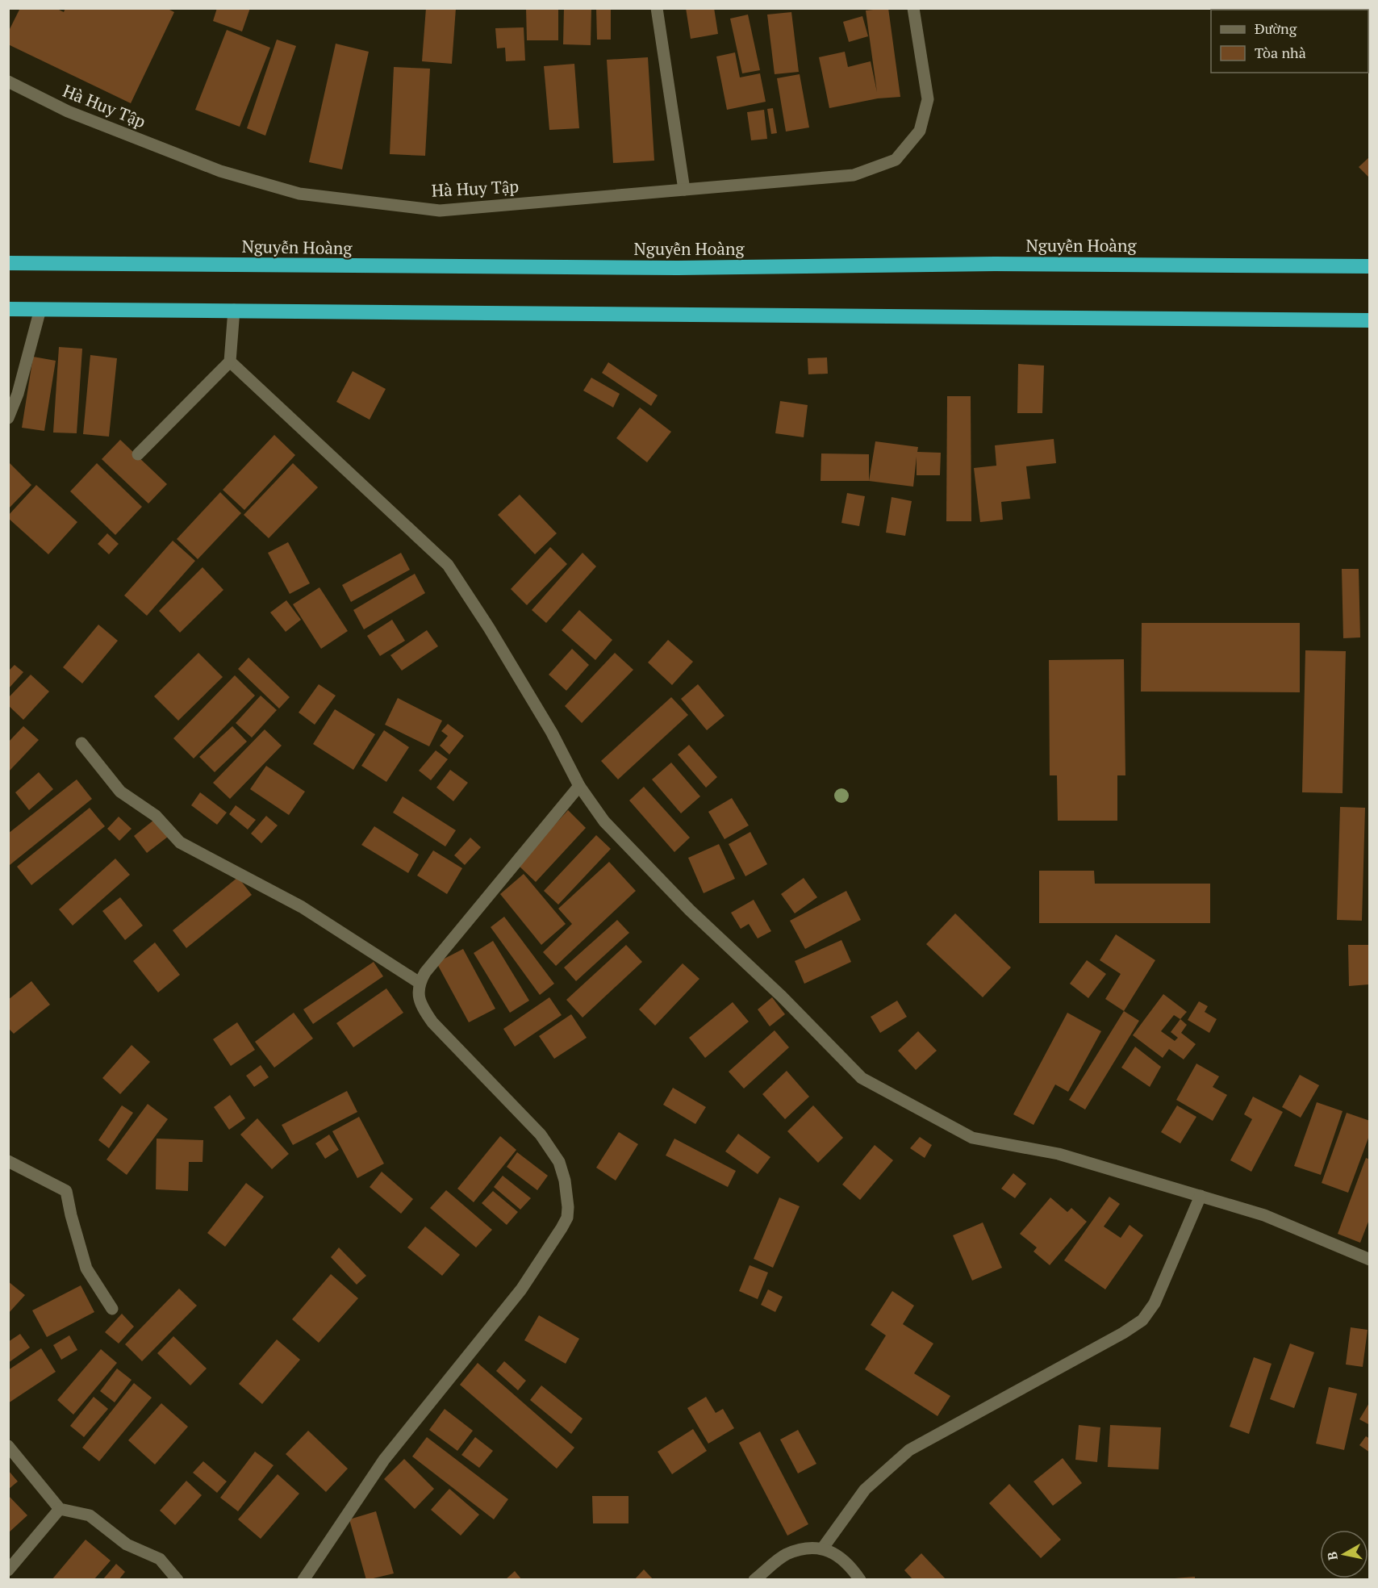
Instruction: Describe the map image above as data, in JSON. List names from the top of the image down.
{
  "streets": {
    "highway": ["Nguyễn Hoàng"],
    "street": ["Hà Huy Tập"]
  },
  "legend": ["Đường", "Tòa nhà"],
  "north": "left"
}
